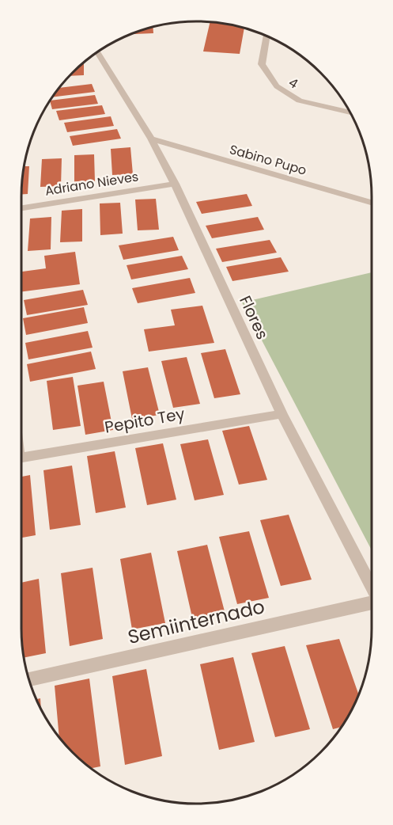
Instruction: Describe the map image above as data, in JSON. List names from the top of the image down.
{
  "streets": {
    "street": [
      "4",
      "Sabino Pupo",
      "Adriano Nieves",
      "Flores",
      "Pepito Tey",
      "Semiinternado"
    ]
  },
  "crossings": [
    ["Sabino Pupo", "Flores"],
    ["Adriano Nieves", "Flores"],
    ["Flores", "Pepito Tey"]
  ]
}
